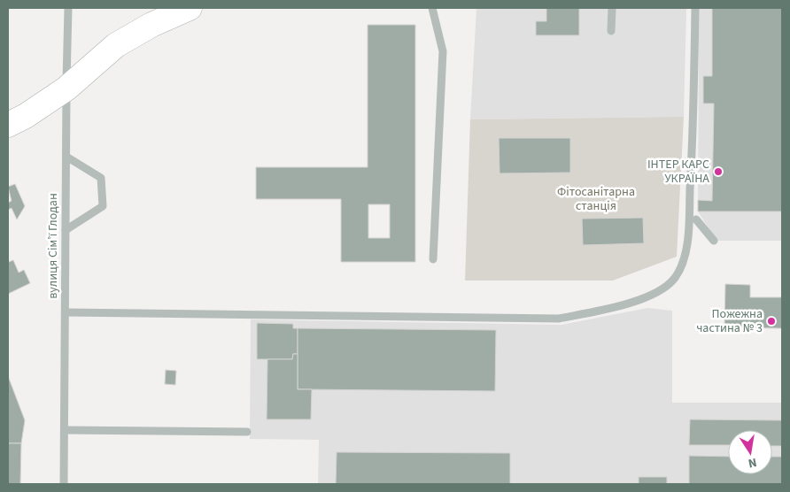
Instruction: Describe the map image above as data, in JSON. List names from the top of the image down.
{
  "streets": {
    "street": ["вулиця Сім'ї Глодан"]
  },
  "parks": ["Фітосанітарна станція"],
  "places": ["ІНТЕР КАРС УКРАЇНА", "Пожежна частина № 3"],
  "north": "bottom"
}
